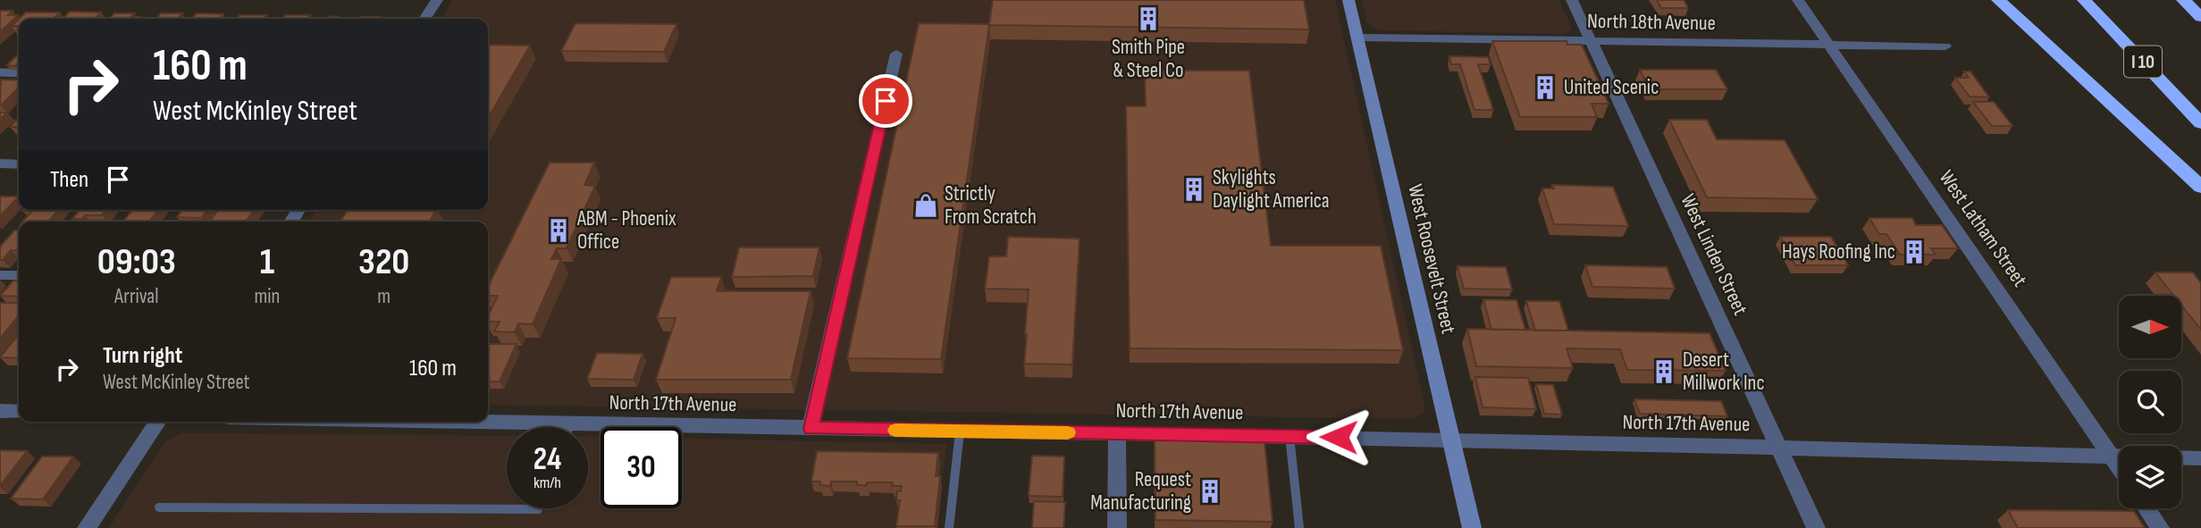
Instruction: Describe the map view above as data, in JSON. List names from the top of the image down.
{
  "streets": {
    "highway": ["I 10"],
    "street": [
      "North 18th Avenue",
      "West Latham Street",
      "West Linden Street",
      "West Roosevelt Street",
      "North 17th Avenue"
    ]
  },
  "crossings": [
    ["North 18th Avenue", "West Latham Street"],
    ["North 18th Avenue", "West Linden Street"],
    ["North 18th Avenue", "West Roosevelt Street"],
    ["West Latham Street", "North 17th Avenue"],
    ["West Linden Street", "North 17th Avenue"],
    ["West Roosevelt Street", "North 17th Avenue"]
  ],
  "places": {
    "building": [
      "Smith Pipe & Steel Co",
      "United Scenic",
      "Skylights Daylight America",
      "ABM - Phoenix Office",
      "Hays Roofing Inc",
      "Desert Millwork Inc",
      "Request Manufacturing"
    ],
    "shop": ["Strictly From Scratch"]
  },
  "north": "right",
  "page": {
    "turn": ["160 m", "West McKinley Street"],
    "then": "Then",
    "eta": [
      "09:03",
      "Arrival",
      "1",
      "min",
      "320",
      "m"
    ],
    "list": [
      {
        "name": "Turn right",
        "note": "West McKinley Street",
        "value": "160 m"
      }
    ],
    "speed": "24 km/h",
    "limit": "30"
  }
}
